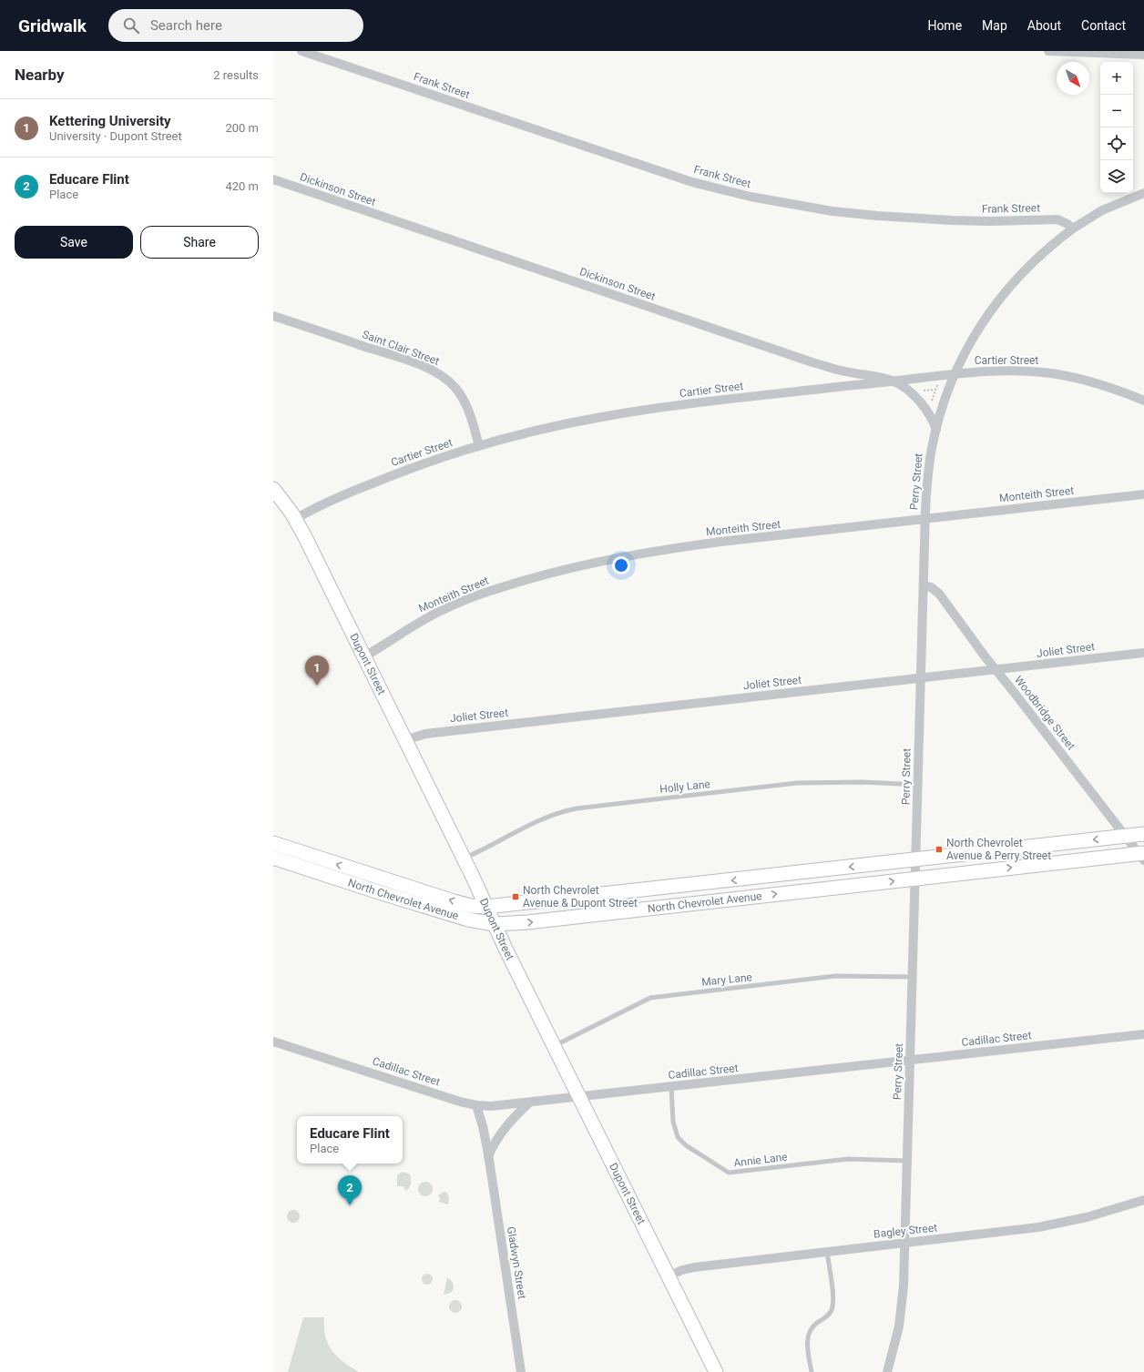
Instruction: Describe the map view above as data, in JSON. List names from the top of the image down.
{
  "streets": {
    "street": [
      "Frank Street",
      "Dickinson Street",
      "Saint Clair Street",
      "Cartier Street",
      "Perry Street",
      "Monteith Street",
      "Joliet Street",
      "Dupont Street",
      "Woodbridge Street",
      "North Chevrolet Avenue",
      "Cadillac Street",
      "Bagley Street",
      "Gladwyn Street"
    ],
    "lane": ["Holly Lane", "Mary Lane", "Annie Lane"]
  },
  "crossings": [
    ["Frank Street", "Perry Street"],
    ["Dickinson Street", "Cartier Street"],
    ["Dickinson Street", "Perry Street"],
    ["Saint Clair Street", "Cartier Street"],
    ["Cartier Street", "Perry Street"],
    ["Cartier Street", "Dupont Street"],
    ["Perry Street", "Monteith Street"],
    ["Perry Street", "Joliet Street"],
    ["Perry Street", "Woodbridge Street"],
    ["Perry Street", "Holly Lane"],
    ["Perry Street", "North Chevrolet Avenue"],
    ["Perry Street", "Mary Lane"],
    ["Perry Street", "Cadillac Street"],
    ["Perry Street", "Annie Lane"],
    ["Perry Street", "Bagley Street"],
    ["Monteith Street", "Dupont Street"],
    ["Joliet Street", "Dupont Street"],
    ["Joliet Street", "Woodbridge Street"],
    ["Dupont Street", "Holly Lane"],
    ["Dupont Street", "North Chevrolet Avenue"],
    ["Dupont Street", "Mary Lane"],
    ["Dupont Street", "Cadillac Street"],
    ["Dupont Street", "Bagley Street"],
    ["Woodbridge Street", "North Chevrolet Avenue"],
    ["Cadillac Street", "Annie Lane"],
    ["Cadillac Street", "Gladwyn Street"]
  ],
  "places": {
    "transit": ["North Chevrolet Avenue & Perry Street", "North Chevrolet Avenue & Dupont Street"]
  },
  "north": "bottom right",
  "page": {
    "header": "Gridwalk",
    "search": "Search here",
    "nav": [
      "Home",
      "Map",
      "About",
      "Contact"
    ],
    "heading": ["Nearby", "2 results"],
    "map_buttons": ["+", "−"],
    "list": [
      {
        "mark": "1",
        "name": "Kettering University",
        "note": "University · Dupont Street",
        "value": "200 m"
      },
      {
        "mark": "2",
        "name": "Educare Flint",
        "note": "Place",
        "value": "420 m"
      }
    ],
    "buttons": ["Save", "Share"],
    "pins": ["1", "2"],
    "popup": ["Educare Flint", "Place"]
  }
}
